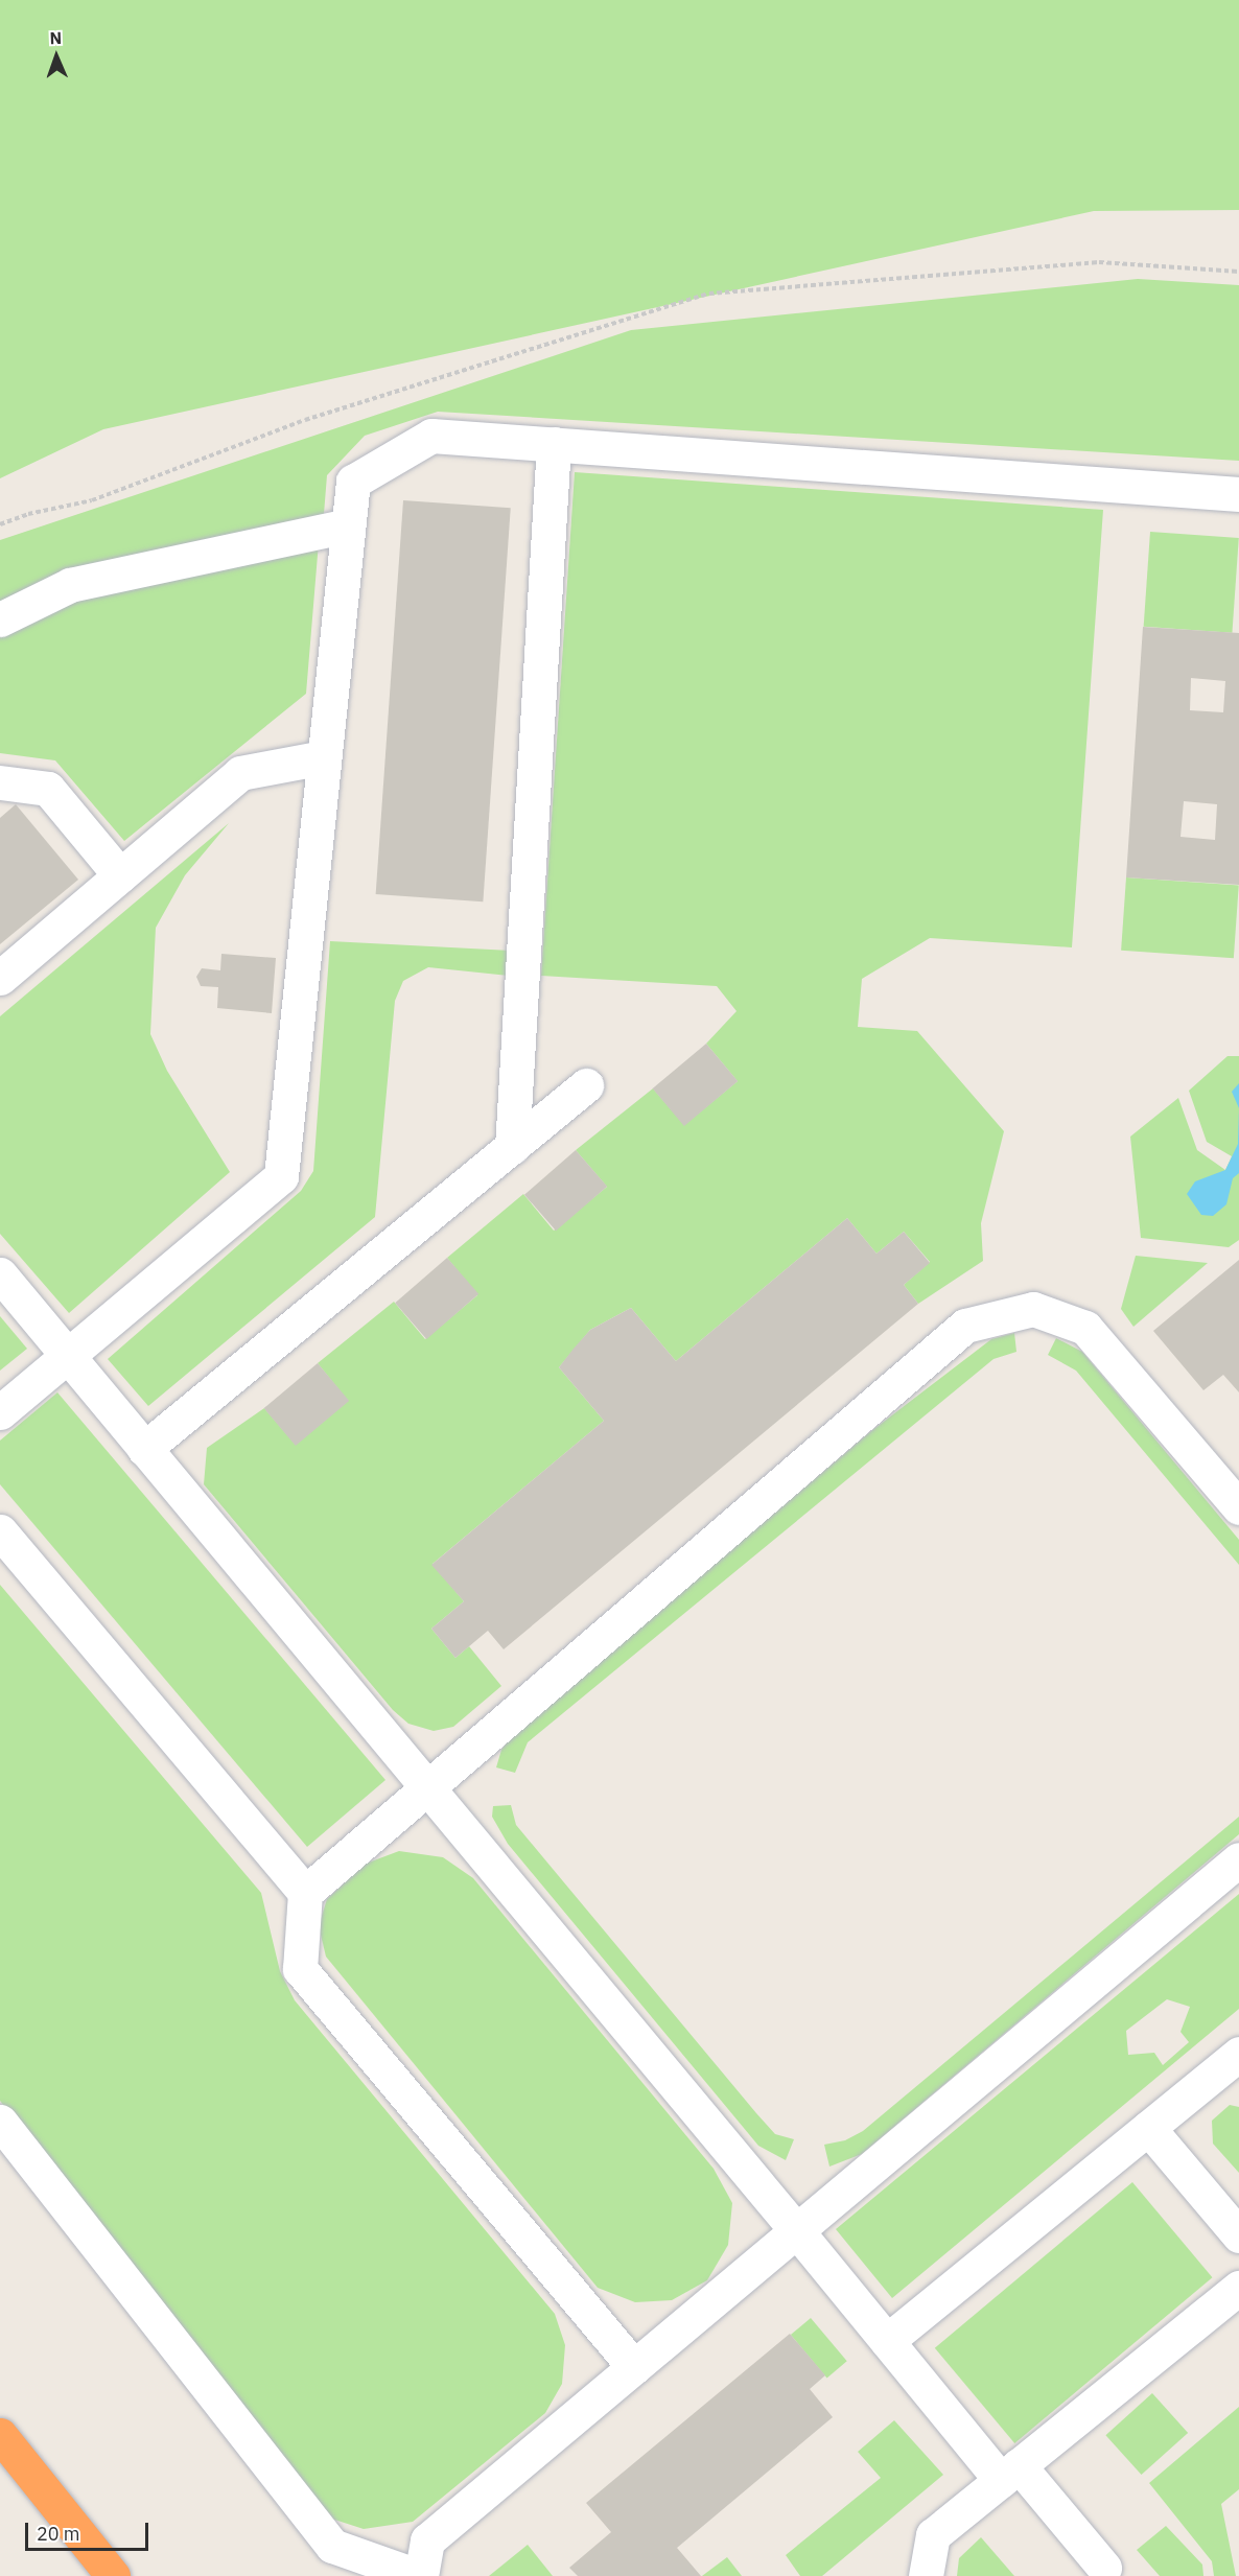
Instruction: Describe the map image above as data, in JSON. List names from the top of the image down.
{
  "scale_bar": "20 m",
  "north": "top"
}
